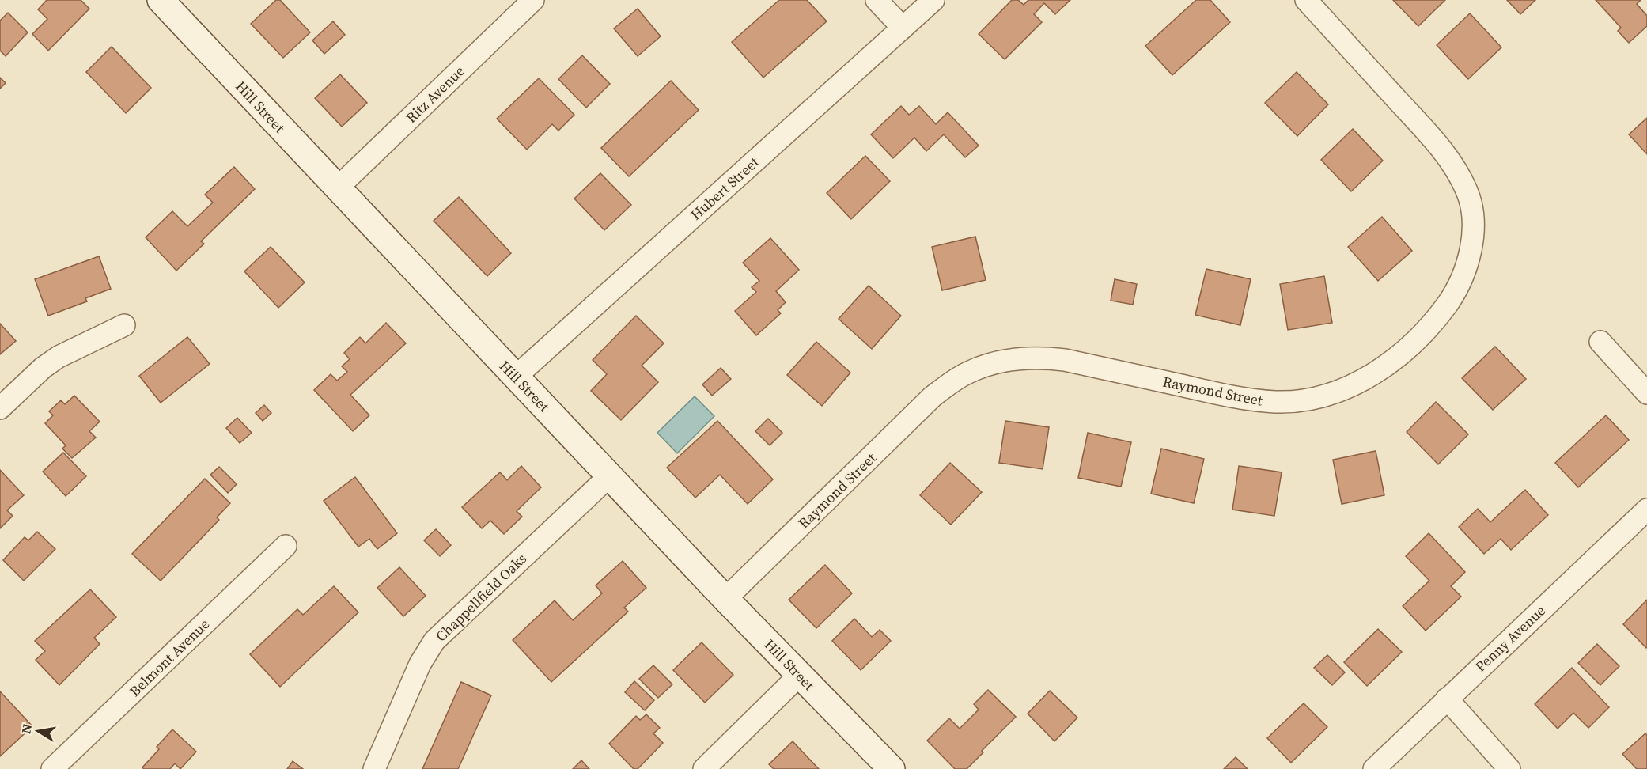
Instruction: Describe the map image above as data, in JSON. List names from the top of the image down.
{
  "streets": {
    "street": [
      "Ritz Avenue",
      "Hill Street",
      "Hubert Street",
      "Raymond Street",
      "Chappellfield Oaks",
      "Penny Avenue",
      "Belmont Avenue"
    ]
  },
  "crossings": [
    ["Ritz Avenue", "Hill Street"],
    ["Hill Street", "Hubert Street"],
    ["Hill Street", "Raymond Street"],
    ["Hill Street", "Chappellfield Oaks"]
  ],
  "north": "left"
}
